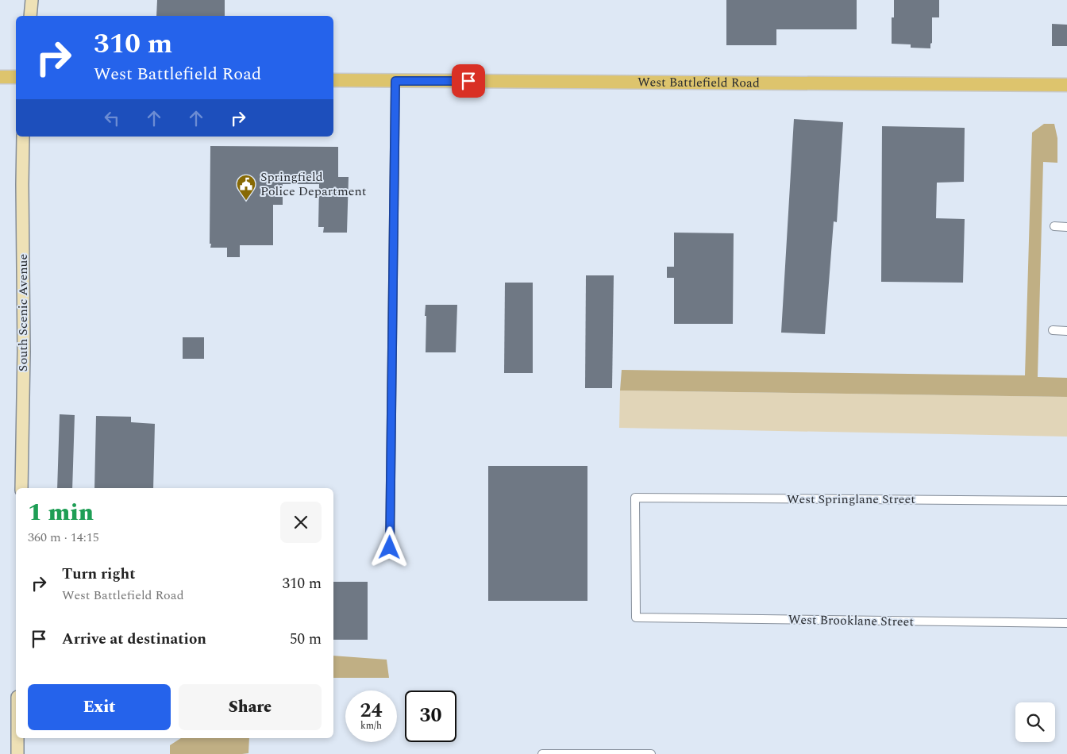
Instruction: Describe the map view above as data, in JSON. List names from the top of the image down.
{
  "streets": {
    "main road": ["West Battlefield Road", "South Scenic Avenue"],
    "street": ["West Springlane Street", "West Brooklane Street"]
  },
  "crossings": [
    ["West Springlane Street", "West Brooklane Street"]
  ],
  "places": {
    "public building": ["Springfield Police Department"]
  },
  "page": {
    "turn": ["310 m", "West Battlefield Road"],
    "heading": ["1 min", "360 m · 14:15"],
    "list": [
      {
        "name": "Turn right",
        "note": "West Battlefield Road",
        "value": "310 m"
      },
      {
        "name": "Arrive at destination",
        "value": "50 m"
      }
    ],
    "buttons": ["Exit", "Share"],
    "speed": "24 km/h",
    "limit": "30"
  }
}
